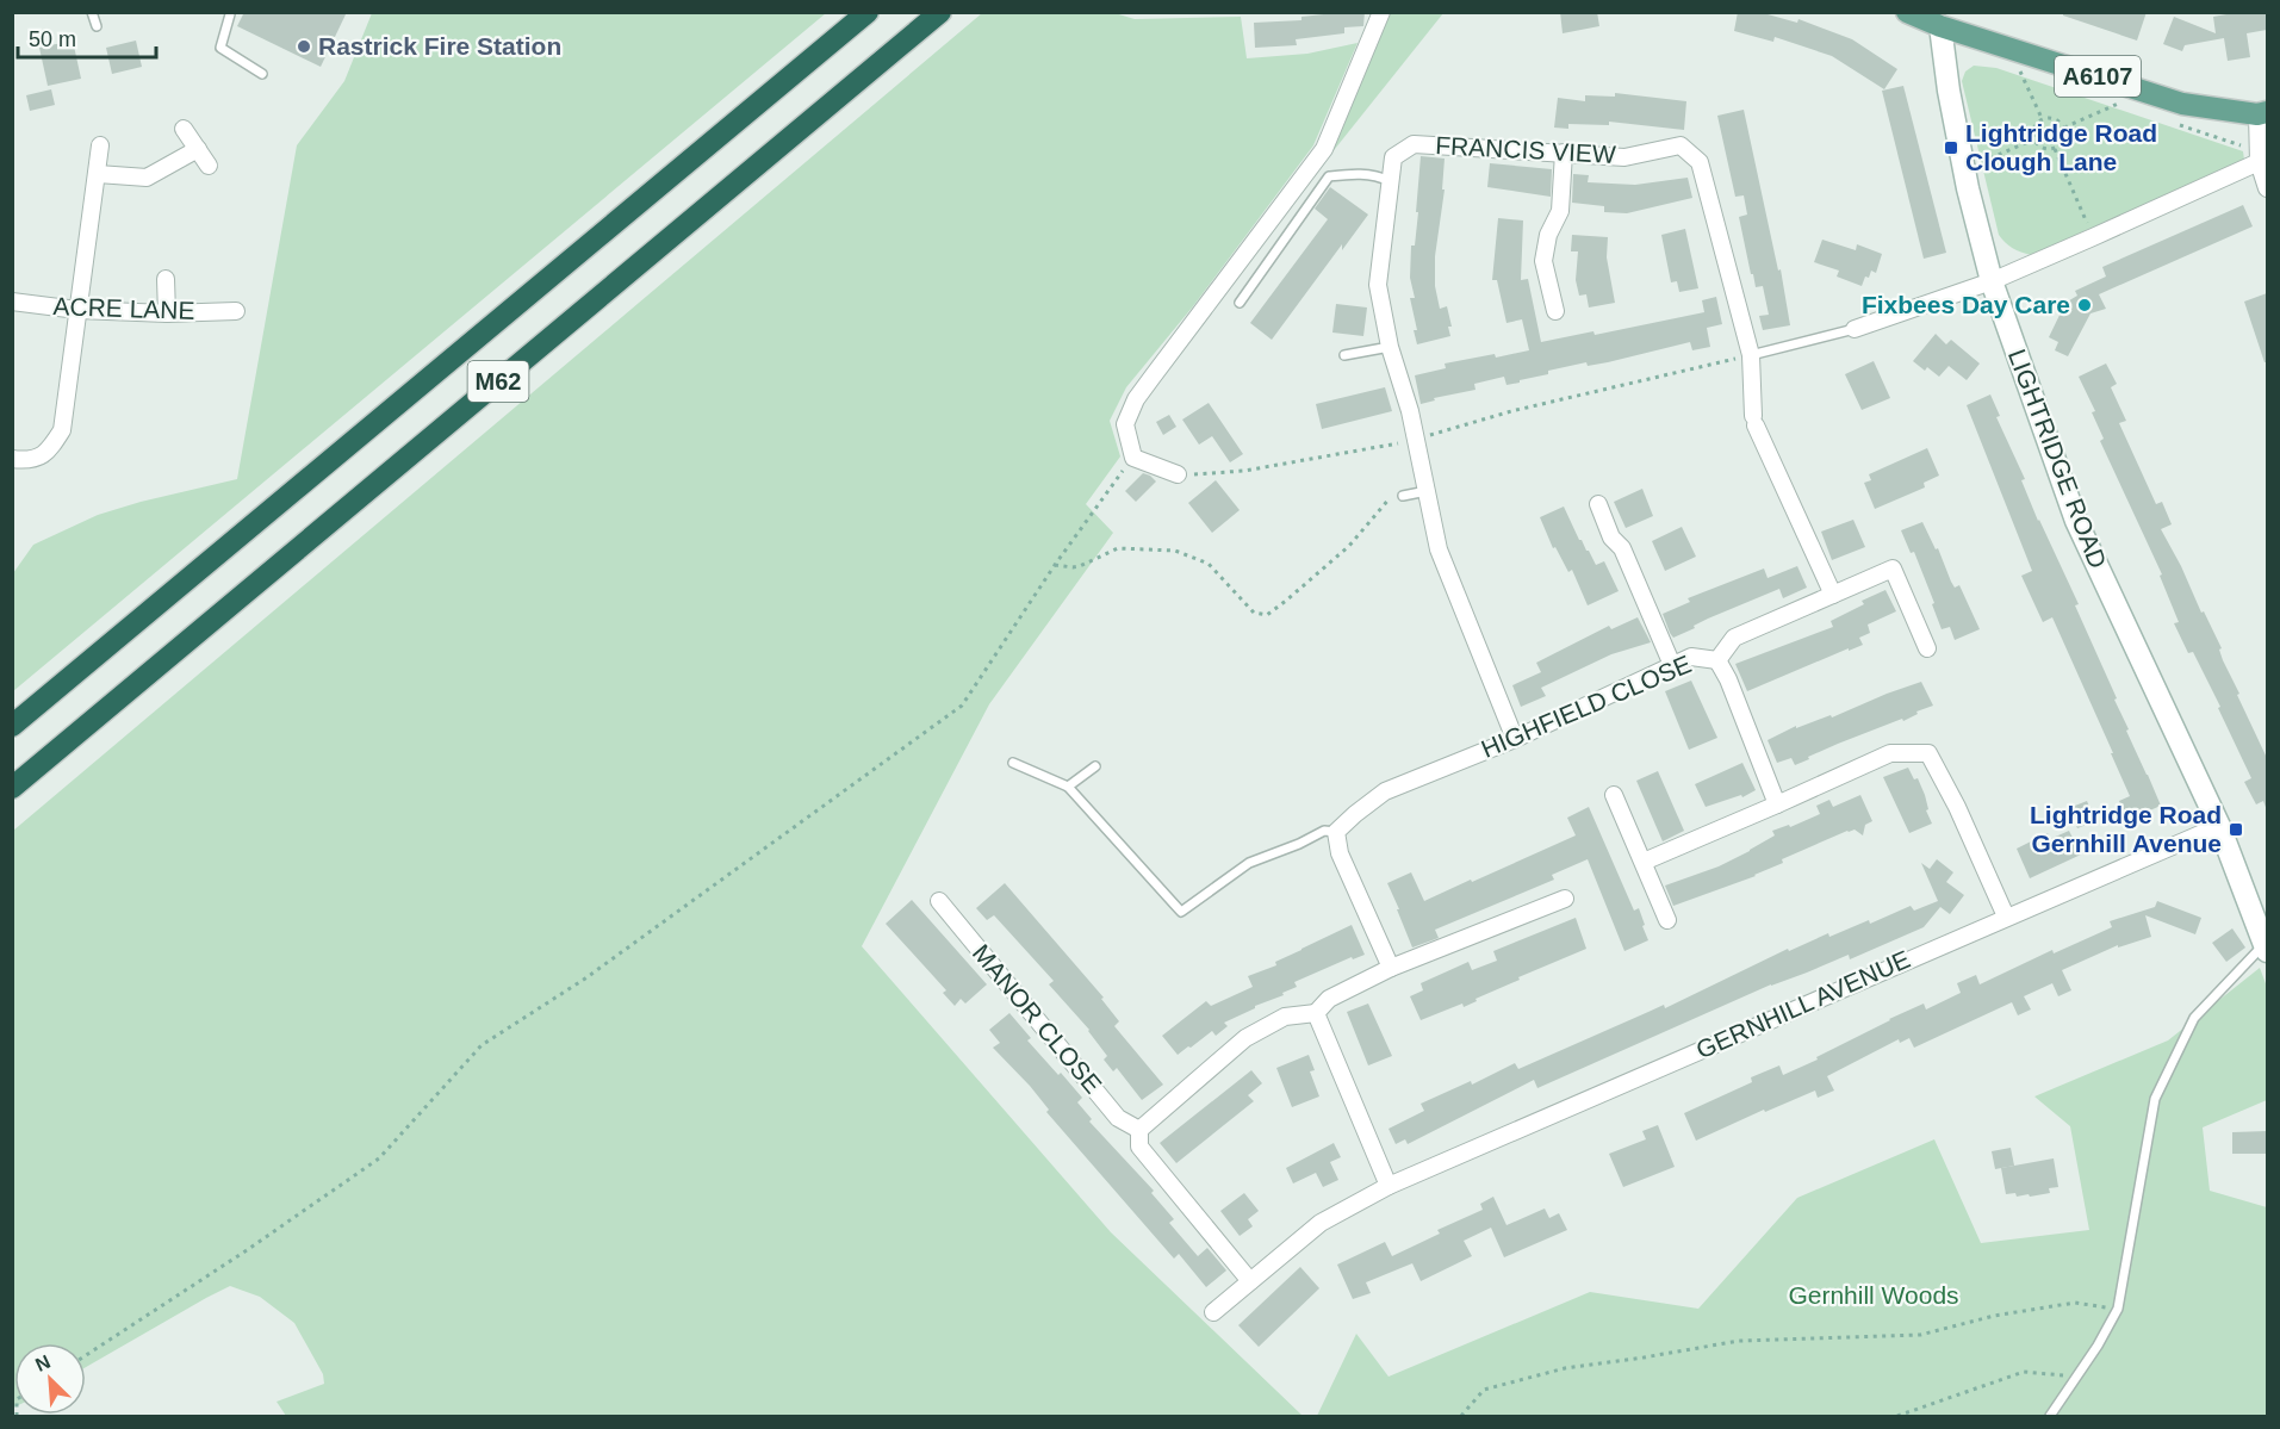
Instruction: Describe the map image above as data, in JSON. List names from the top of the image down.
{
  "streets": {
    "highway": ["M62"],
    "main road": ["A6107"],
    "street": [
      "FRANCIS VIEW",
      "ACRE LANE",
      "LIGHTRIDGE ROAD",
      "HIGHFIELD CLOSE",
      "GERNHILL AVENUE",
      "MANOR CLOSE"
    ]
  },
  "crossings": [
    ["A6107", "LIGHTRIDGE ROAD"],
    ["FRANCIS VIEW", "HIGHFIELD CLOSE"],
    ["LIGHTRIDGE ROAD", "GERNHILL AVENUE"]
  ],
  "parks": ["Gernhill Woods"],
  "places": {
    "other": ["Rastrick Fire Station", "Fixbees Day Care"],
    "transit": ["Lightridge Road Clough Lane", "Lightridge Road Gernhill Avenue"]
  },
  "scale_bar": "50 m",
  "north": "top left"
}
